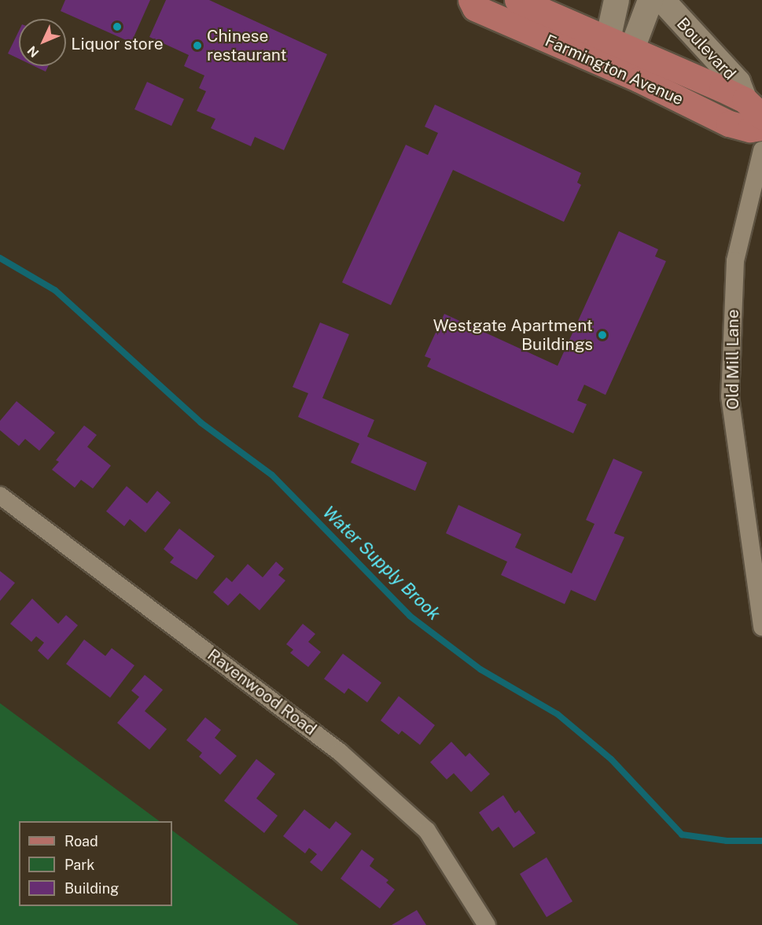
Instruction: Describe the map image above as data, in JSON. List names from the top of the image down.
{
  "streets": {
    "main road": ["Boulevard", "Farmington Avenue"],
    "street": ["Old Mill Lane", "Ravenwood Road"]
  },
  "crossings": [
    ["Boulevard", "Farmington Avenue"]
  ],
  "water": ["Water Supply Brook"],
  "places": ["Liquor store", "Chinese restaurant", "Westgate Apartment Buildings"],
  "legend": ["Road", "Park", "Building"],
  "north": "bottom left"
}
